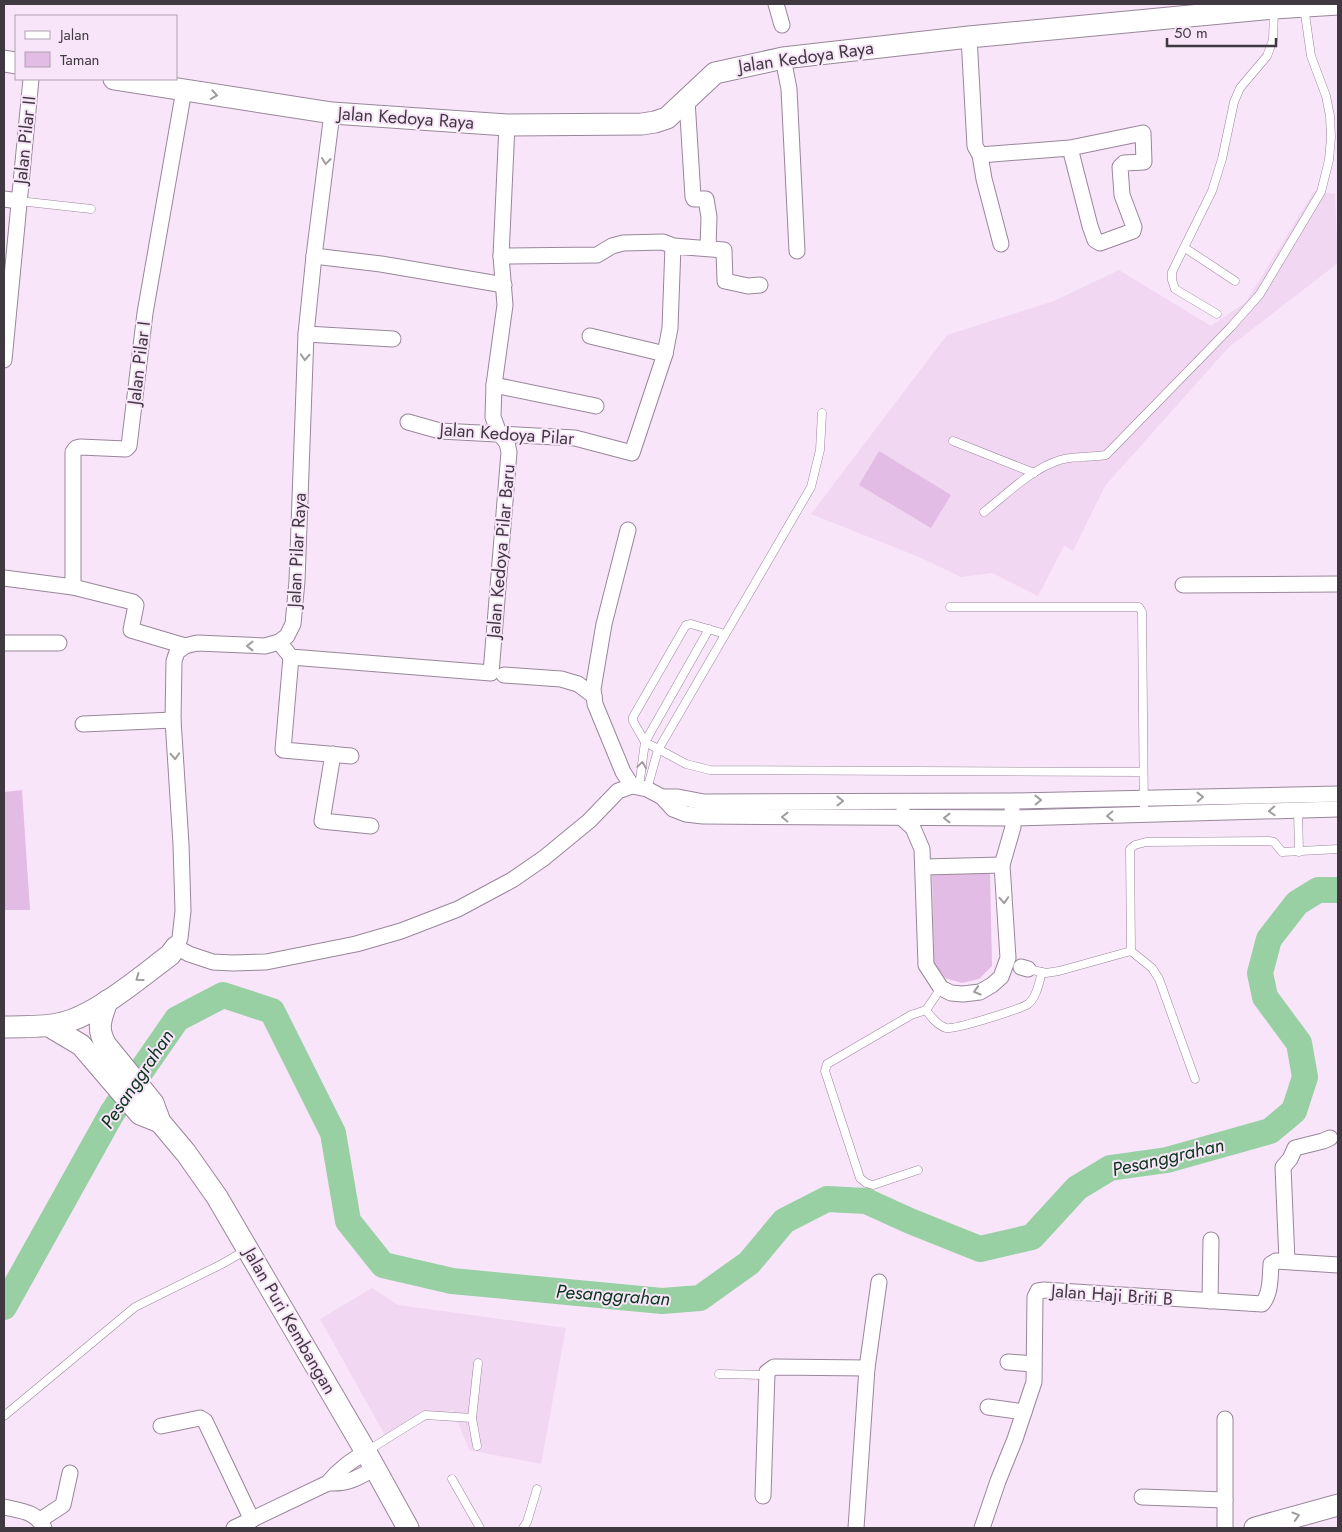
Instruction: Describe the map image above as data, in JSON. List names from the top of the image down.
{
  "streets": {
    "street": [
      "Jalan Kedoya Raya",
      "Jalan Pilar II",
      "Jalan Pilar I",
      "Jalan Kedoya Pilar",
      "Jalan Pilar Raya",
      "Jalan Kedoya Pilar Baru",
      "Jalan Haji Briti B",
      "Jalan Puri Kembangan"
    ]
  },
  "crossings": [
    ["Jalan Kedoya Raya", "Jalan Pilar I"],
    ["Jalan Kedoya Raya", "Jalan Pilar Raya"],
    ["Jalan Kedoya Raya", "Jalan Kedoya Pilar Baru"],
    ["Jalan Kedoya Pilar", "Jalan Kedoya Pilar Baru"]
  ],
  "one_way": ["Jalan Pilar Raya"],
  "water": ["Pesanggrahan"],
  "legend": ["Jalan", "Taman"],
  "scale_bar": "50 m"
}
